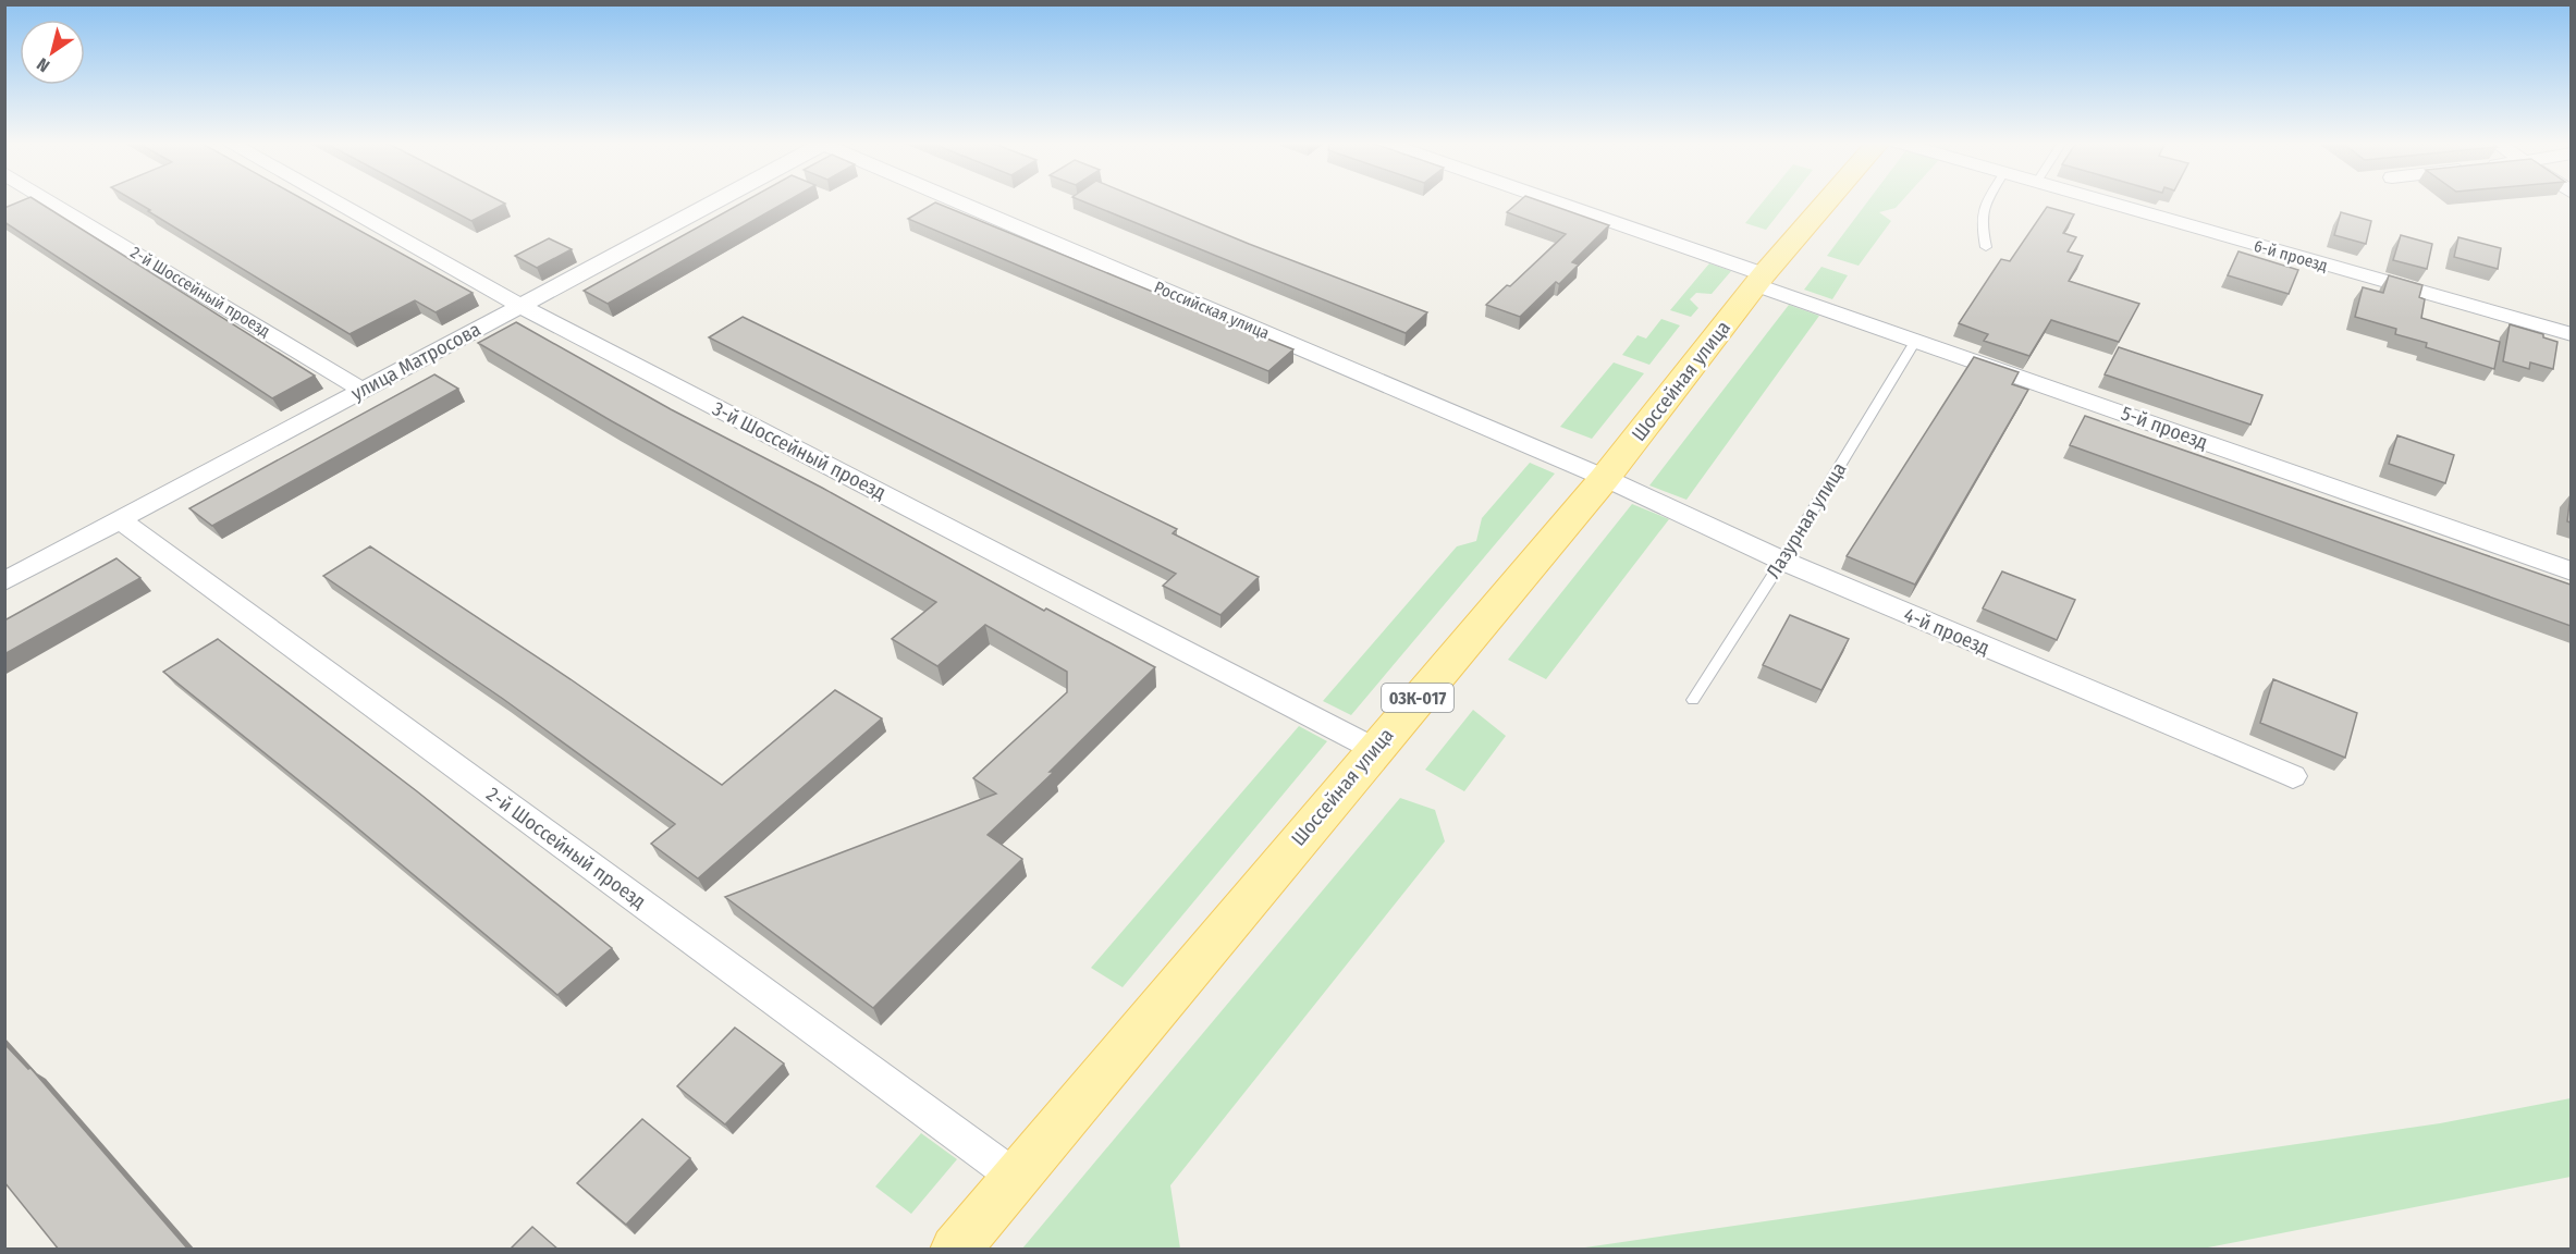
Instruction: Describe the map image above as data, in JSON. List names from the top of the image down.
{
  "streets": {
    "main road": ["Шоссейная улица", "03К-017"],
    "street": [
      "6-й проезд",
      "2-й Шоссейный проезд",
      "Российская улица",
      "улица Матросова",
      "5-й проезд",
      "3-й Шоссейный проезд",
      "4-й проезд"
    ],
    "lane": ["Лазурная улица"]
  },
  "crossings": [
    ["2-й Шоссейный проезд", "улица Матросова"],
    ["2-й Шоссейный проезд", "Шоссейная улица"],
    ["Российская улица", "Шоссейная улица"],
    ["Российская улица", "4-й проезд"],
    ["улица Матросова", "3-й Шоссейный проезд"],
    ["Шоссейная улица", "5-й проезд"],
    ["Шоссейная улица", "3-й Шоссейный проезд"],
    ["Шоссейная улица", "4-й проезд"],
    ["5-й проезд", "Лазурная улица"],
    ["Лазурная улица", "4-й проезд"]
  ],
  "north": "bottom left"
}
